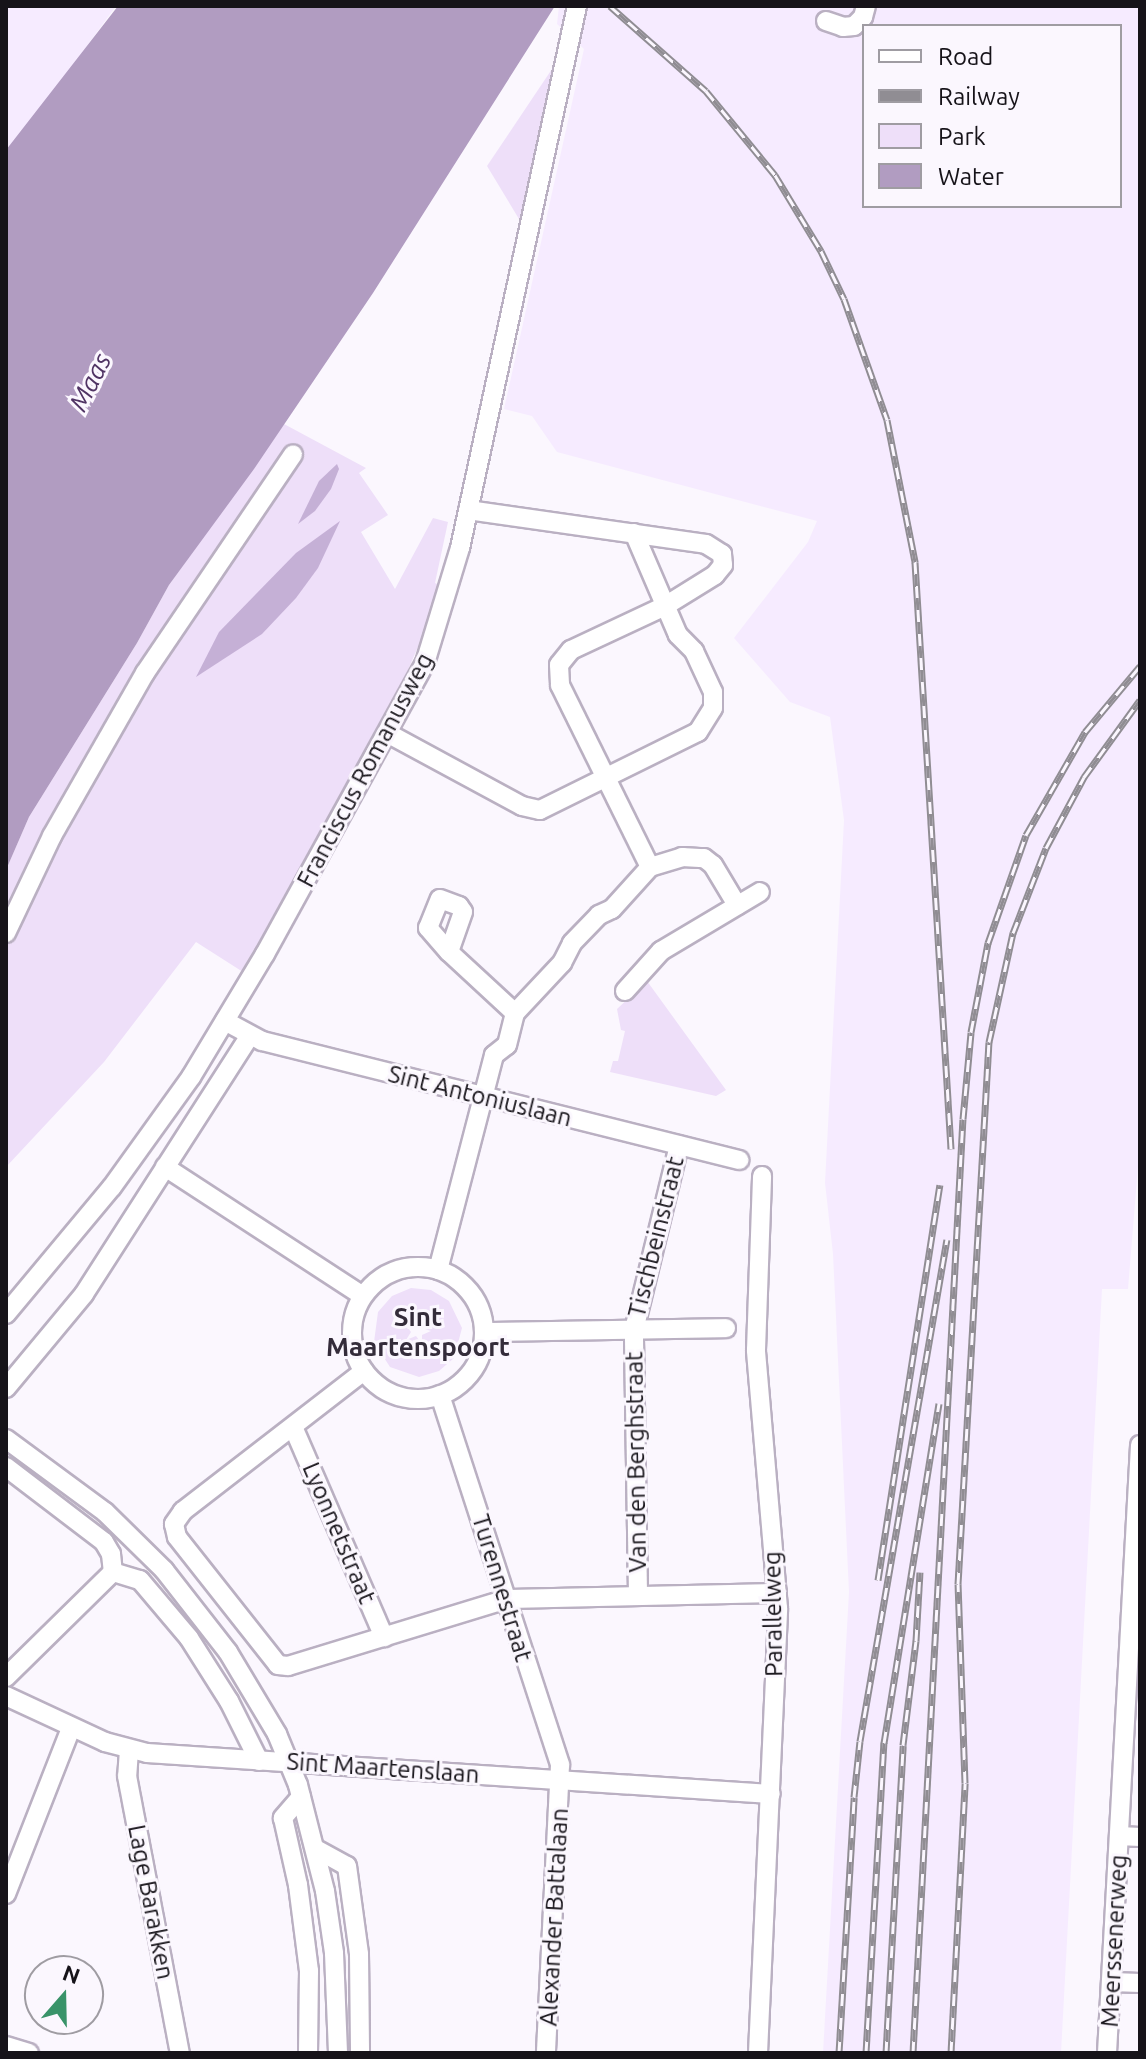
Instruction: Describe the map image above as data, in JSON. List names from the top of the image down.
{
  "streets": {
    "street": [
      "Franciscus Romanusweg",
      "Sint Antoniuslaan",
      "Tischbeinstraat",
      "Van den Berghstraat",
      "Lyonnetstraat",
      "Turennestraat",
      "Parallelweg",
      "Sint Maartenslaan",
      "Lage Barakken",
      "Alexander Battalaan",
      "Meerssenerweg"
    ]
  },
  "crossings": [
    ["Franciscus Romanusweg", "Sint Antoniuslaan"],
    ["Sint Antoniuslaan", "Tischbeinstraat"],
    ["Tischbeinstraat", "Van den Berghstraat"],
    ["Turennestraat", "Sint Maartenslaan"],
    ["Turennestraat", "Alexander Battalaan"],
    ["Parallelweg", "Sint Maartenslaan"],
    ["Sint Maartenslaan", "Lage Barakken"],
    ["Sint Maartenslaan", "Alexander Battalaan"]
  ],
  "districts": ["Sint Maartenspoort"],
  "water": ["Maas"],
  "legend": [
    "Road",
    "Railway",
    "Park",
    "Water"
  ],
  "north": "top"
}
